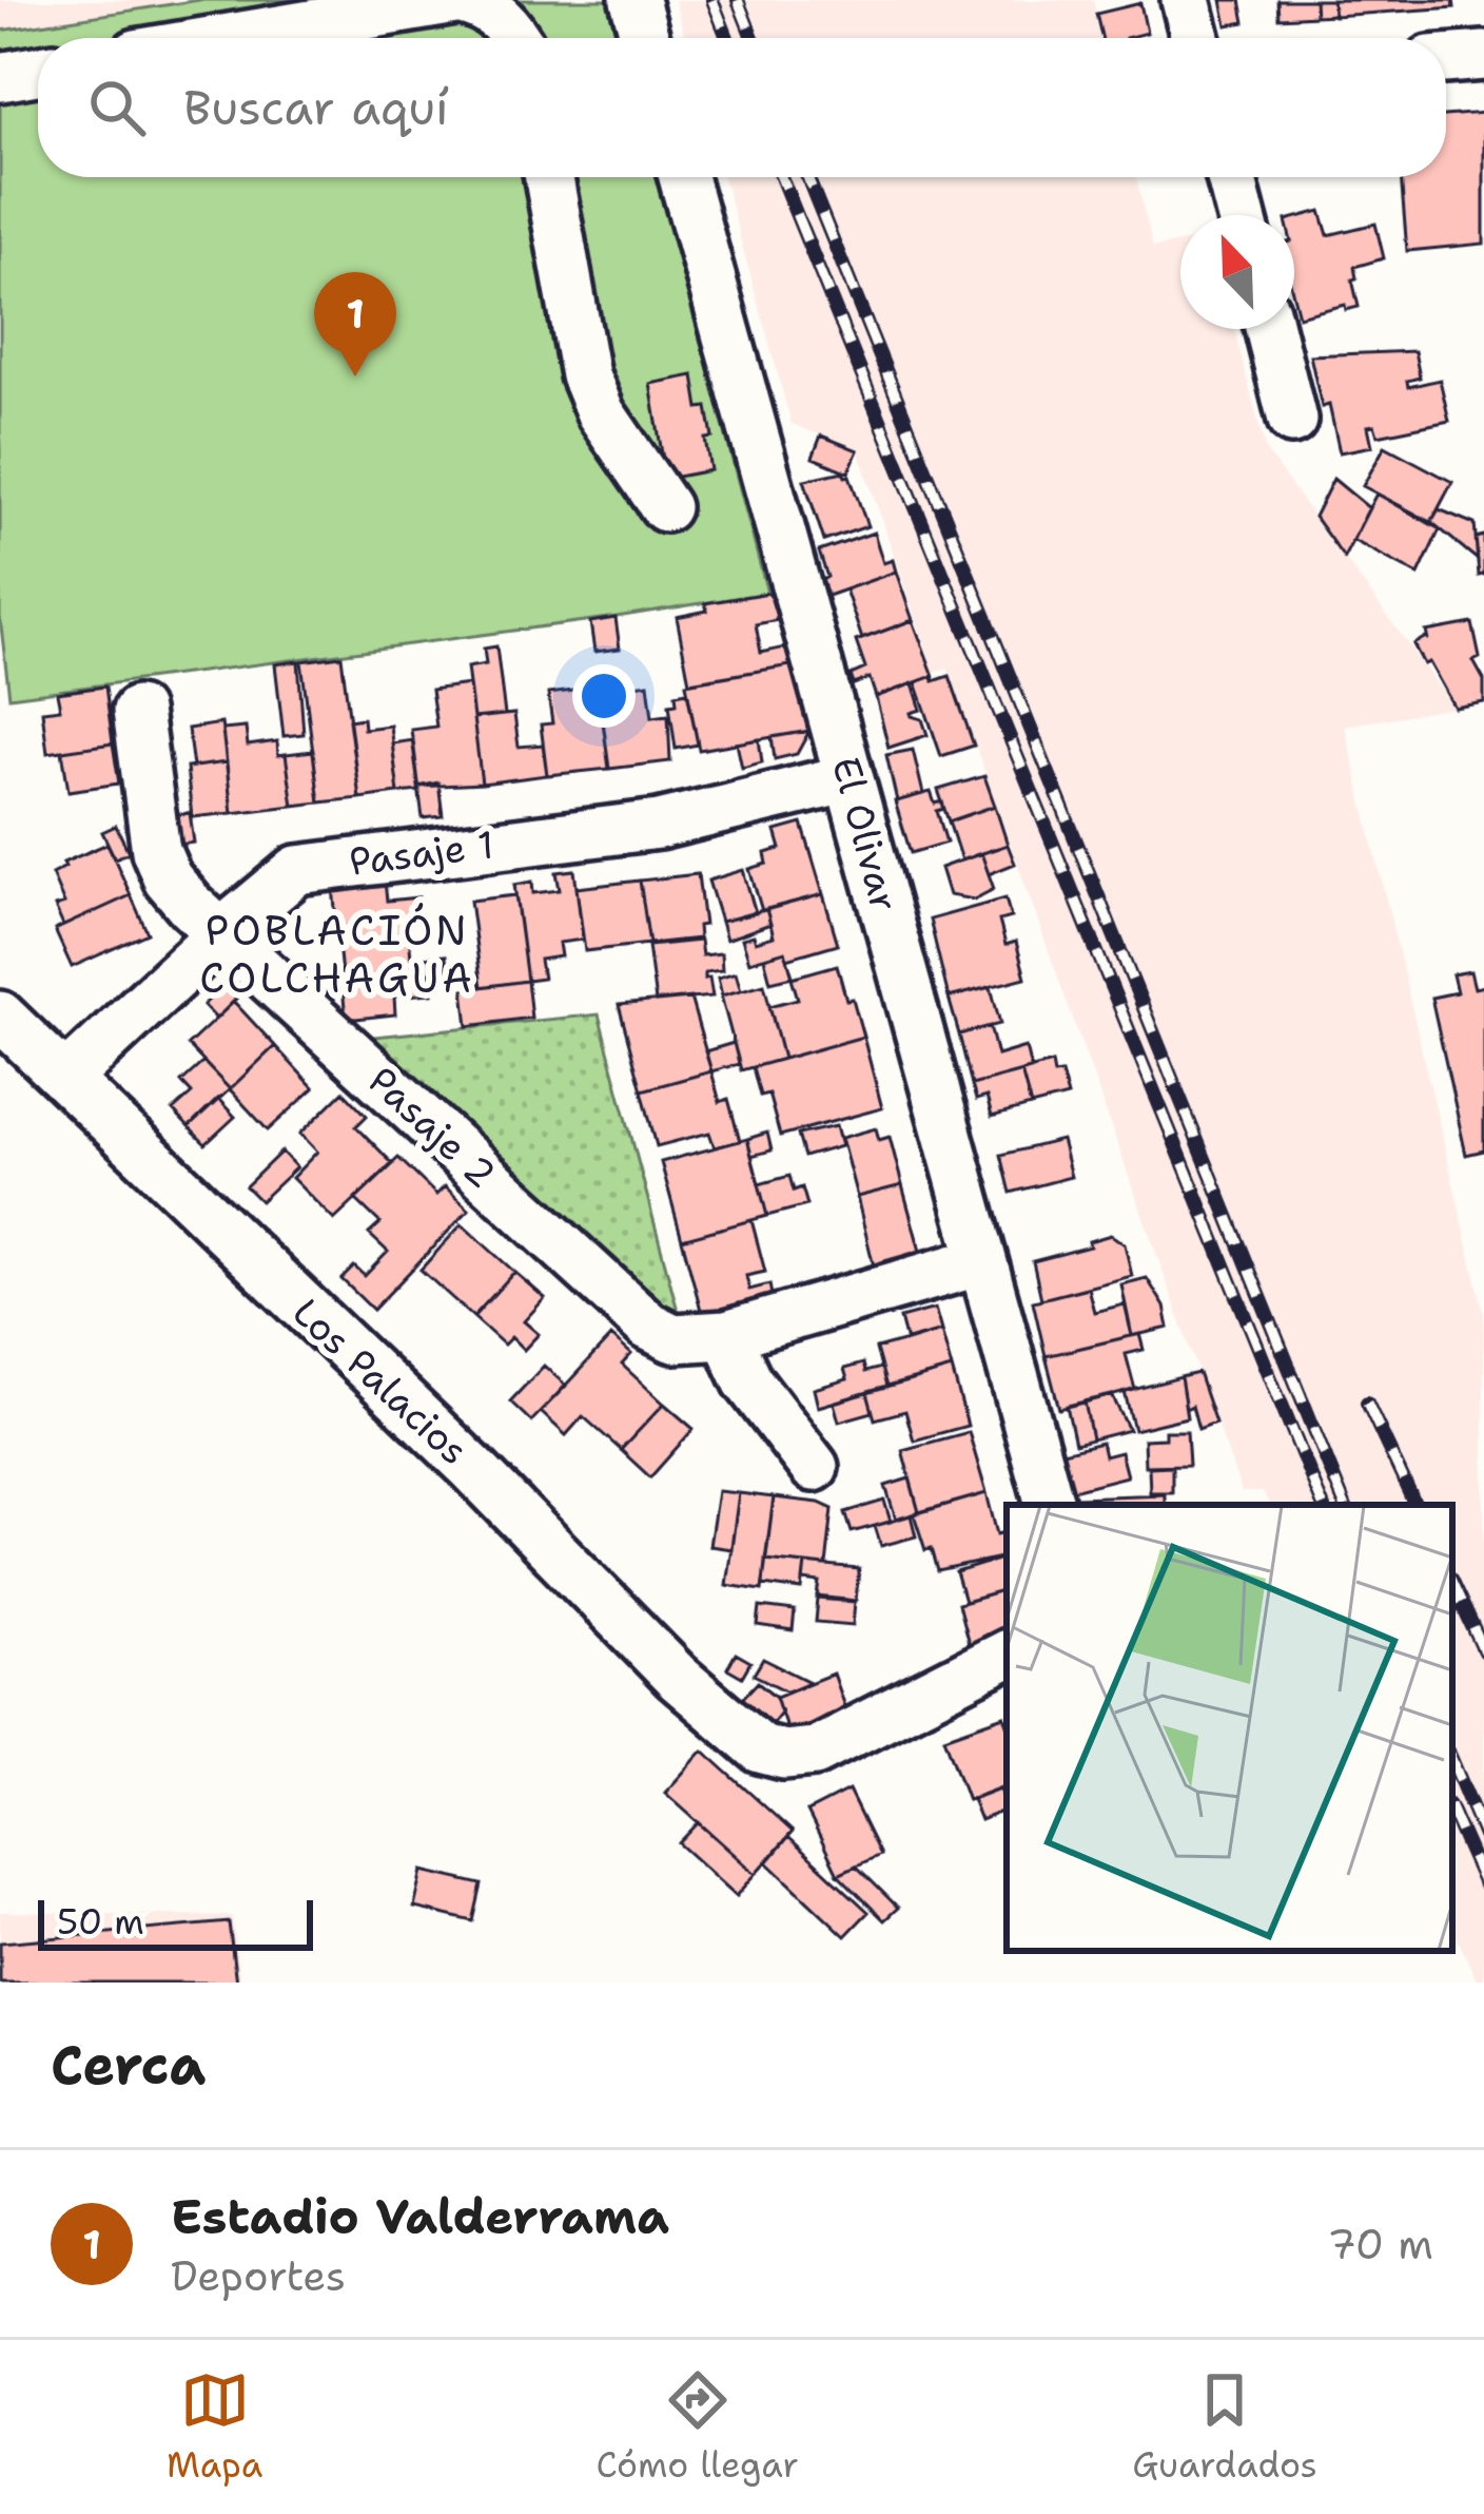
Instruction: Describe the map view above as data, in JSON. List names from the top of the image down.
{
  "streets": {
    "street": [
      "El Olivar",
      "Pasaje 1",
      "Pasaje 2",
      "Los Palacios"
    ]
  },
  "crossings": [
    ["El Olivar", "Pasaje 1"],
    ["El Olivar", "Pasaje 2"],
    ["Pasaje 1", "Pasaje 2"],
    ["Pasaje 1", "Los Palacios"]
  ],
  "districts": ["POBLACIÓN COLCHAGUA"],
  "scale_bar": "50 m",
  "north": "top left",
  "page": {
    "search": "Buscar aquí",
    "pins": "1",
    "scale": "50 m",
    "heading": "Cerca",
    "list": [
      {
        "mark": "1",
        "name": "Estadio Valderrama",
        "note": "Deportes",
        "value": "70 m"
      }
    ],
    "nav": ["Mapa", "Cómo llegar", "Guardados"]
  }
}
